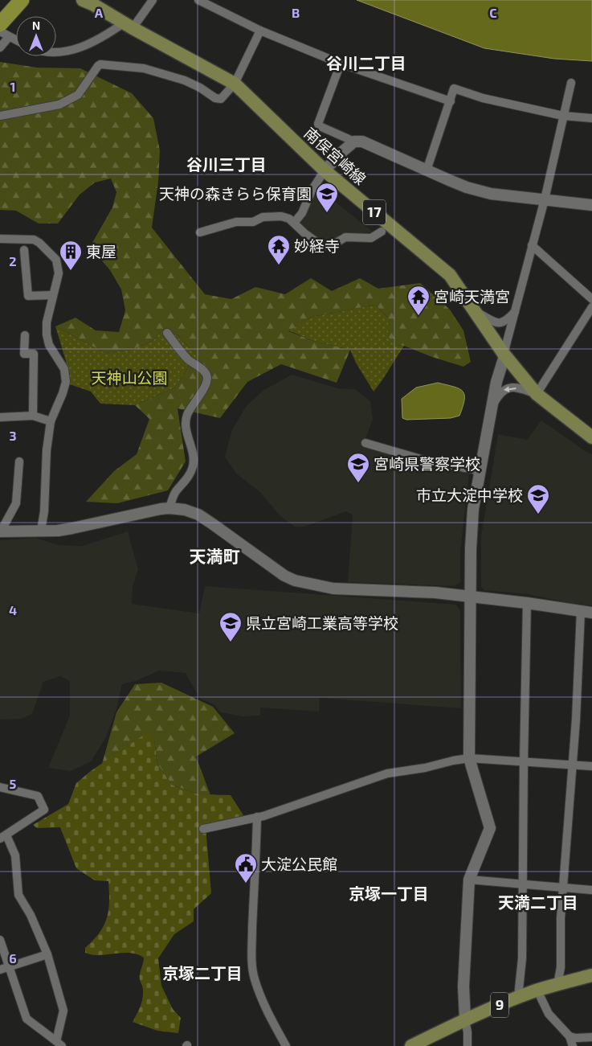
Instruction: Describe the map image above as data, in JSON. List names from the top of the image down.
{
  "streets": {
    "main road": ["南俣宮崎線", "17", "9"]
  },
  "districts": [
    "谷川二丁目",
    "谷川三丁目",
    "天満町",
    "京塚一丁目",
    "天満二丁目",
    "京塚二丁目"
  ],
  "parks": ["天神山公園"],
  "places": {
    "school or university": [
      "天神の森きらら保育園",
      "宮崎県警察学校",
      "市立大淀中学校",
      "県立宮崎工業高等学校"
    ],
    "temple": ["妙経寺", "宮崎天満宮"],
    "building": ["東屋"],
    "public building": ["大淀公民館"]
  },
  "north": "top",
  "grid": {
    "columns": ["A", "B", "C"],
    "rows": [
      "1",
      "2",
      "3",
      "4",
      "5",
      "6"
    ]
  }
}
